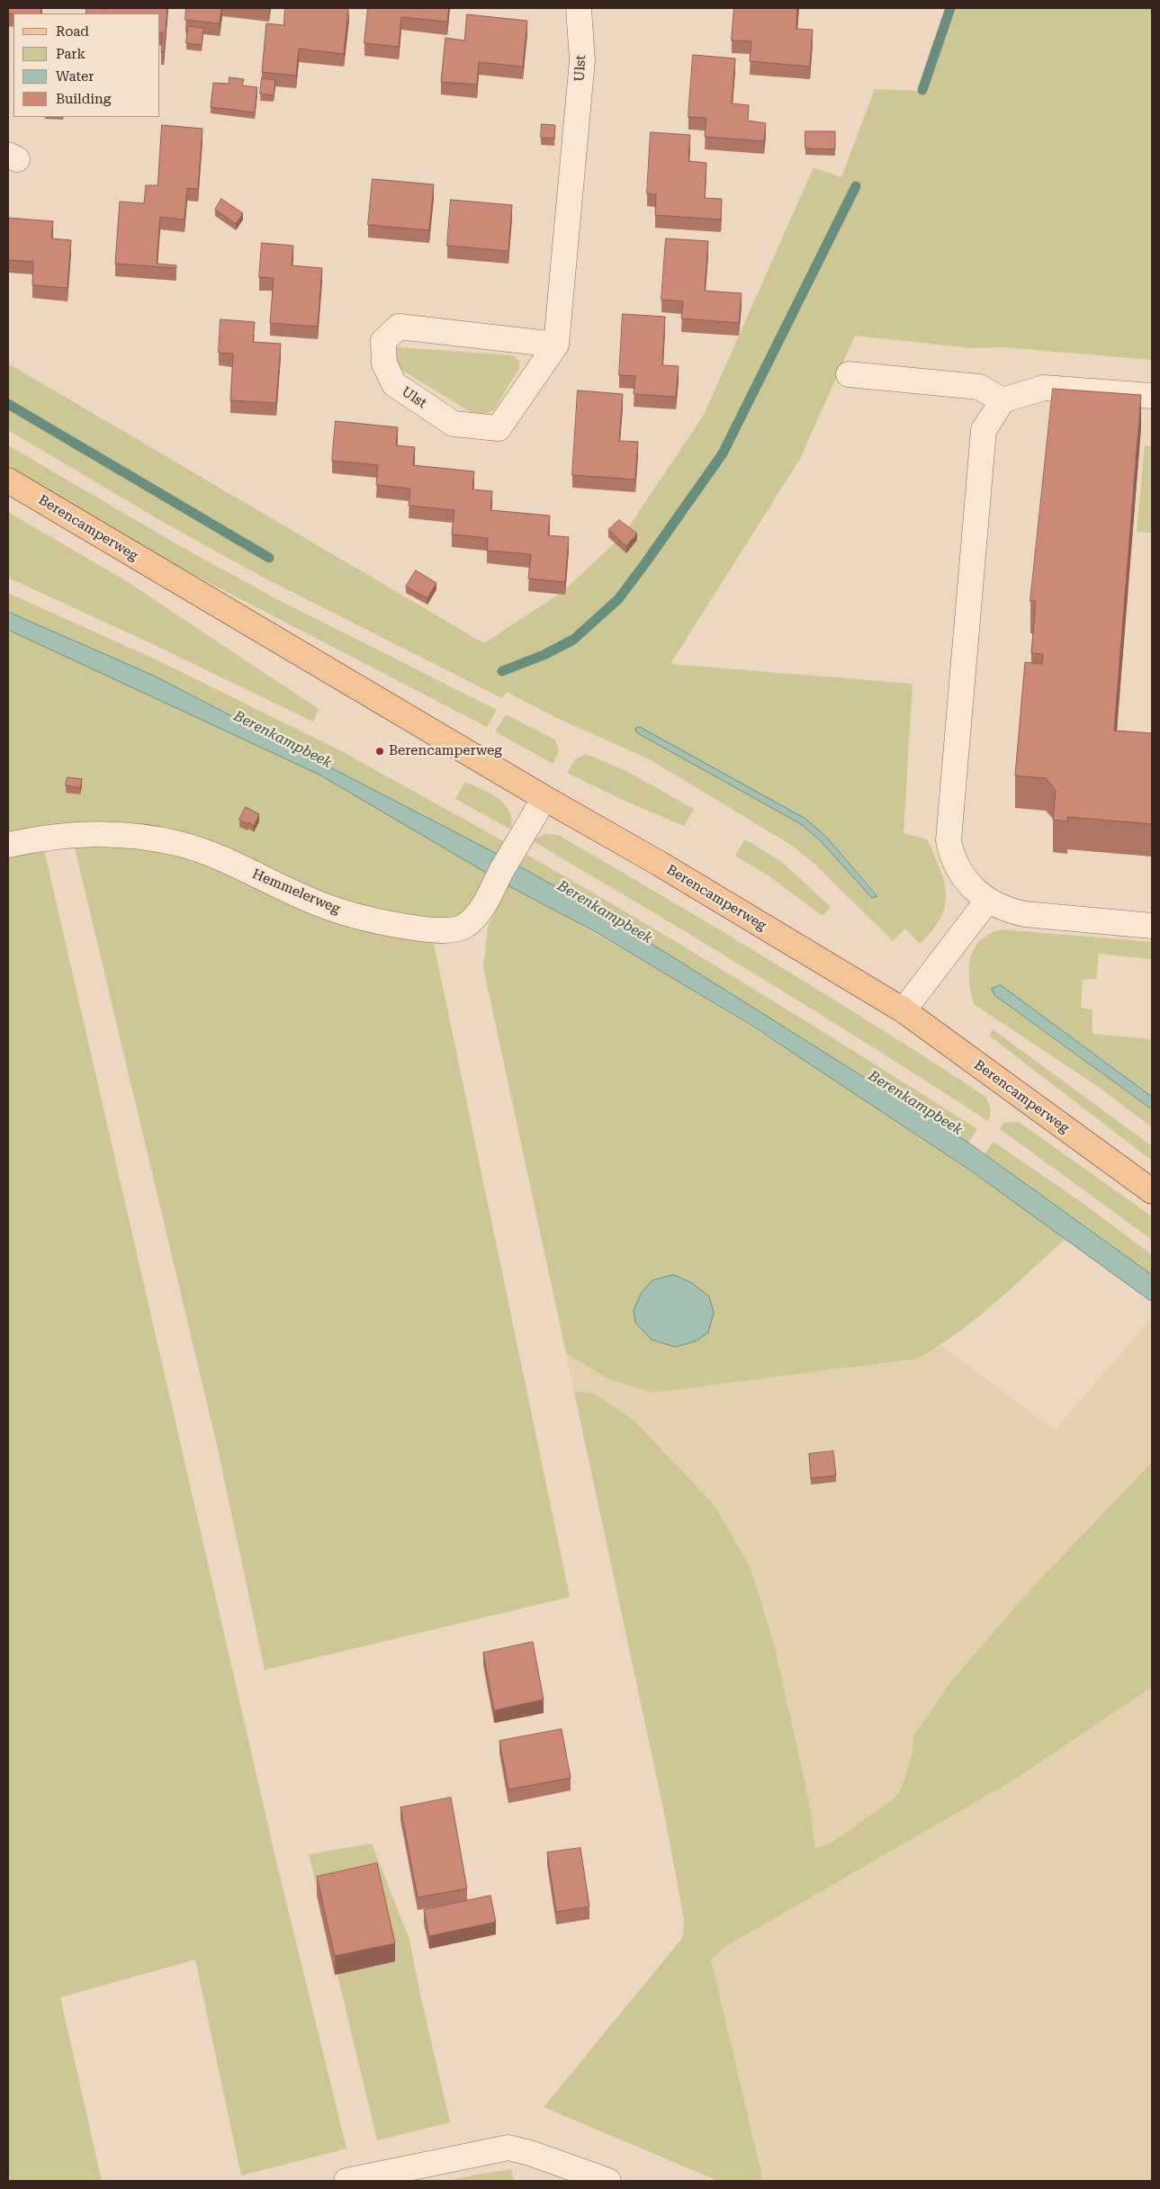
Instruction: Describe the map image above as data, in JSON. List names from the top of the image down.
{
  "streets": {
    "main road": ["Berencamperweg"],
    "street": ["Ulst", "Hemmelerweg"]
  },
  "crossings": [
    ["Berencamperweg", "Hemmelerweg"]
  ],
  "water": ["Berenkampbeek"],
  "places": ["Berencamperweg"],
  "legend": [
    "Road",
    "Park",
    "Water",
    "Building"
  ]
}
